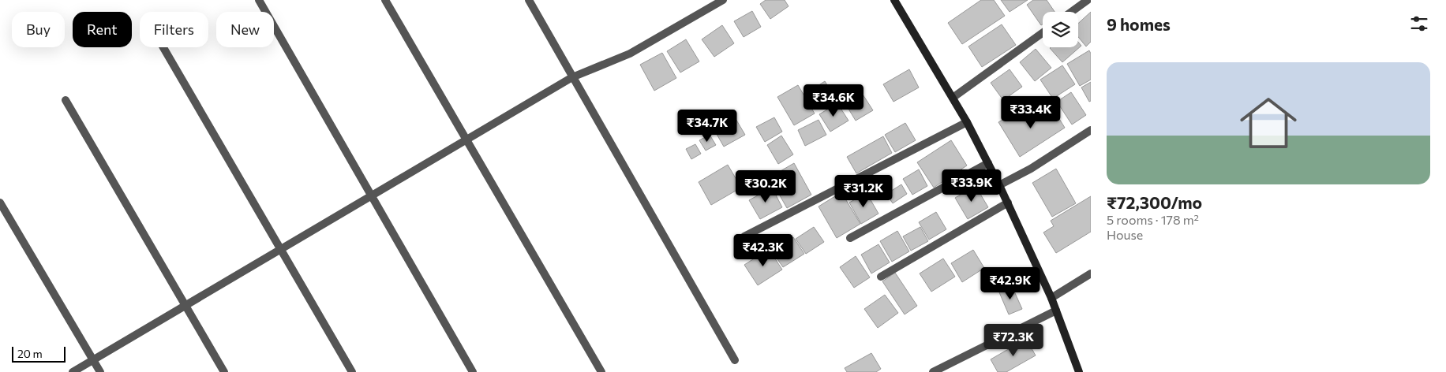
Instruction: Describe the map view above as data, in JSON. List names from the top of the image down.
{
  "scale_bar": "20 m",
  "page": {
    "heading": "9 homes",
    "chip": [
      "Buy",
      "Rent",
      "Filters",
      "New"
    ],
    "list": [
      {
        "name": "₹72,300/mo",
        "note": "5 rooms · 178 m² · House"
      }
    ],
    "price": [
      "₹34.6K",
      "₹33.4K",
      "₹34.7K",
      "₹33.9K",
      "₹30.2K",
      "₹31.2K",
      "₹42.3K",
      "₹42.9K",
      "₹72.3K"
    ],
    "scale": "20 m"
  }
}
